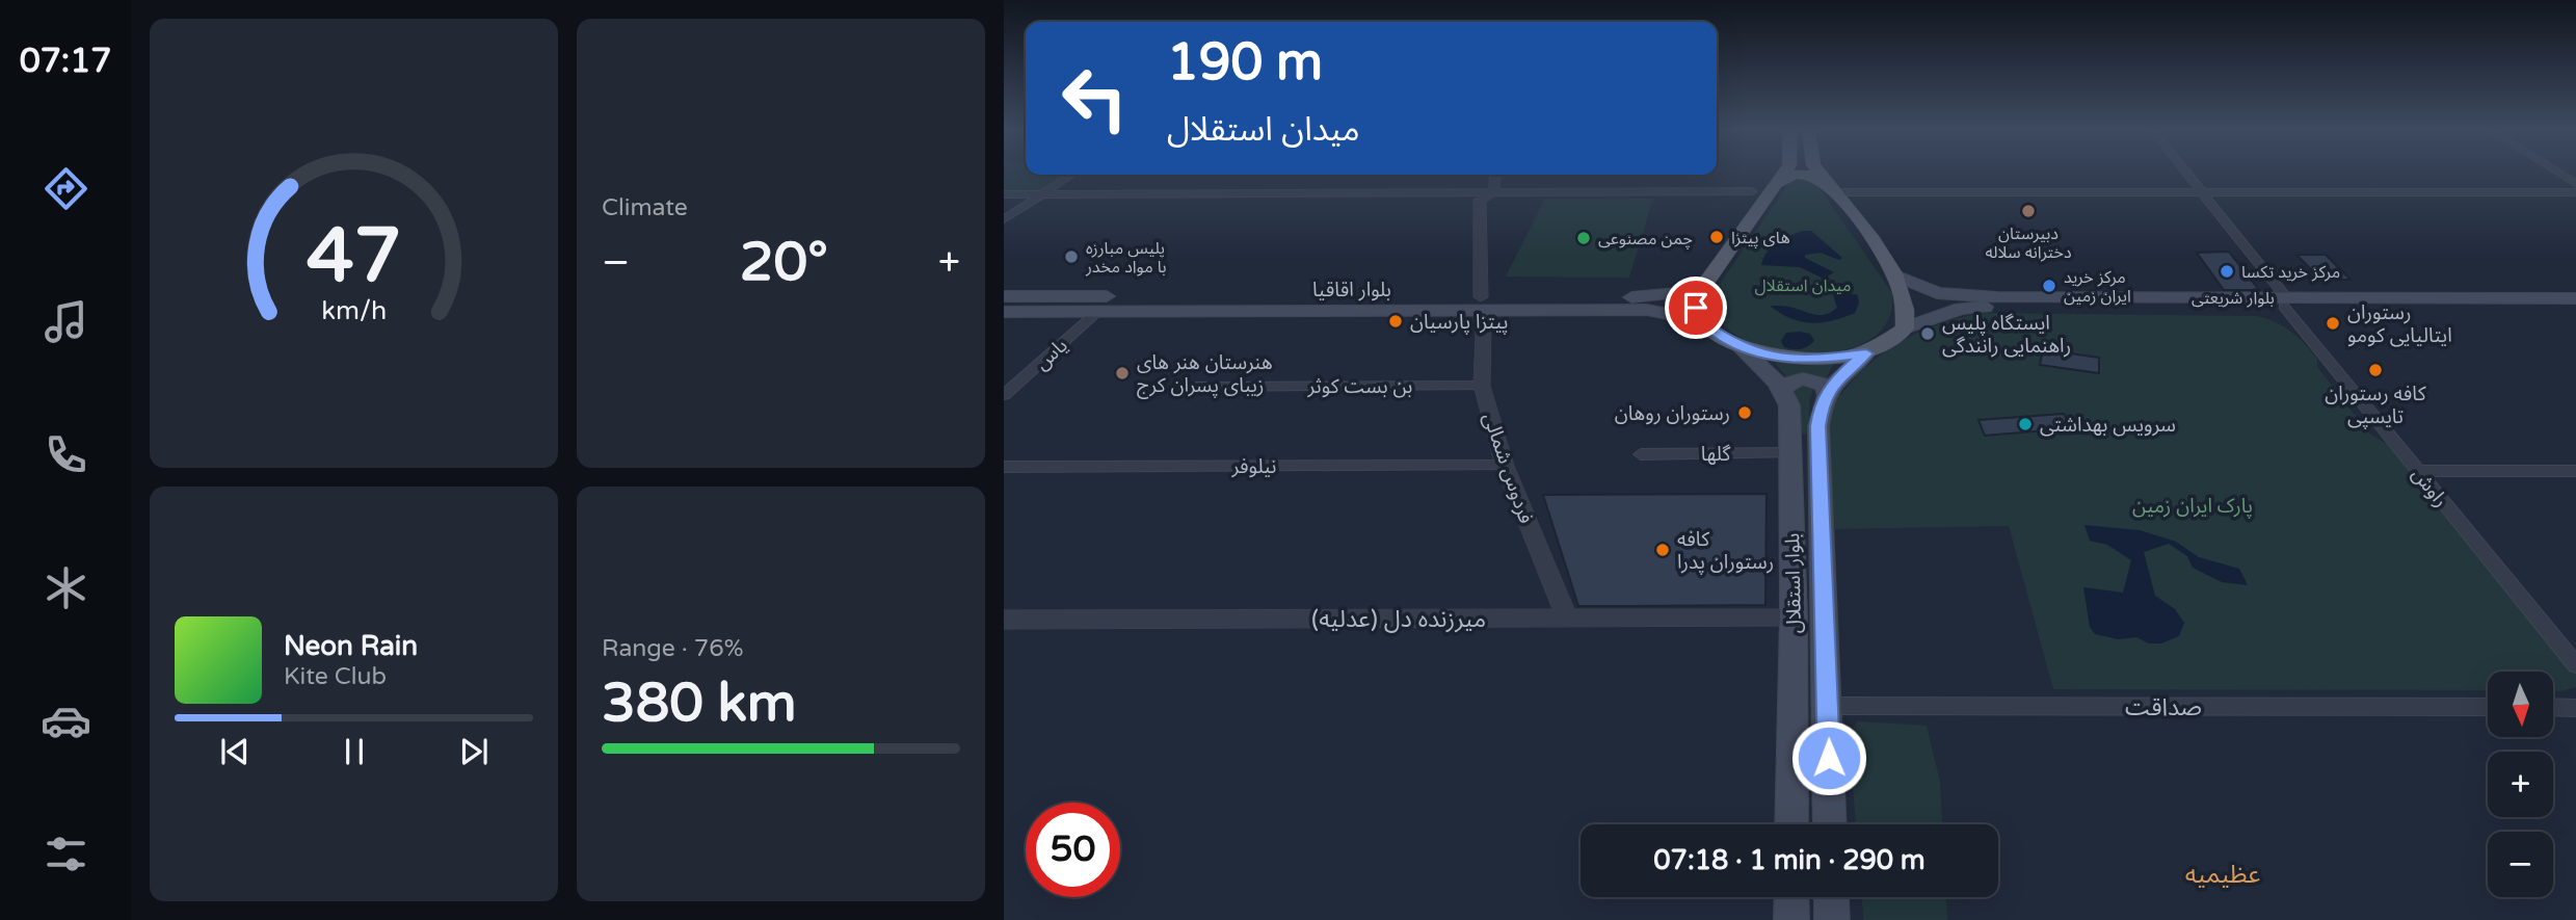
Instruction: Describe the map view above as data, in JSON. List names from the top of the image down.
{
  "streets": {
    "main road": ["بلوار اقاقیا", "بلوار شریعتی", "بلوار استقلال"],
    "street": [
      "یاس",
      "بن بست کوثر",
      "گلها",
      "نیلوفر",
      "فردوس شمالی",
      "راوش",
      "میرزنده دل (عدلیه)",
      "صداقت"
    ]
  },
  "crossings": [
    ["بلوار اقاقیا", "بلوار شریعتی"],
    ["بلوار اقاقیا", "یاس"],
    ["بلوار اقاقیا", "فردوس شمالی"],
    ["بلوار اقاقیا", "بلوار استقلال"],
    ["بلوار شریعتی", "راوش"],
    ["بلوار شریعتی", "بلوار استقلال"],
    ["بن بست کوثر", "فردوس شمالی"],
    ["گلها", "بلوار استقلال"],
    ["نیلوفر", "فردوس شمالی"],
    ["فردوس شمالی", "میرزنده دل (عدلیه)"],
    ["بلوار استقلال", "میرزنده دل (عدلیه)"],
    ["بلوار استقلال", "صداقت"]
  ],
  "districts": ["عظیمیه"],
  "parks": ["میدان استقلال", "پارک ایران زمین"],
  "places": [
    "دبیرستان دخترانه سلاله",
    "های پیتزا",
    "چمن مصنوعی",
    "پلیس مبارزه با مواد مخدر",
    "مرکز خرید تکسا",
    "مرکز خرید ایران زمین",
    "پیتزا پارسیان",
    "رستوران ایتالیایی کومو",
    "ایستگاه پلیس راهنمایی رانندگی",
    "کافه رستوران تایسپی",
    "هنرستان هنر های زیبای پسران کرج",
    "رستوران روهان",
    "سرویس بهداشتی",
    "کافه رستوران پدرا"
  ],
  "north": "bottom",
  "page": {
    "tabs": "07:17",
    "tile": [
      "Climate",
      ["Range · 76%", "380 km"]
    ],
    "turn": ["190 m", "میدان استقلال"],
    "heat": ["−", "20°", "+"],
    "song": ["Neon Rain", "Kite Club"],
    "map_buttons": ["+", "−"],
    "limit": "50",
    "trip": "07:18 · 1 min · 290 m",
    "gauge": ["47", "km/h"]
  }
}
